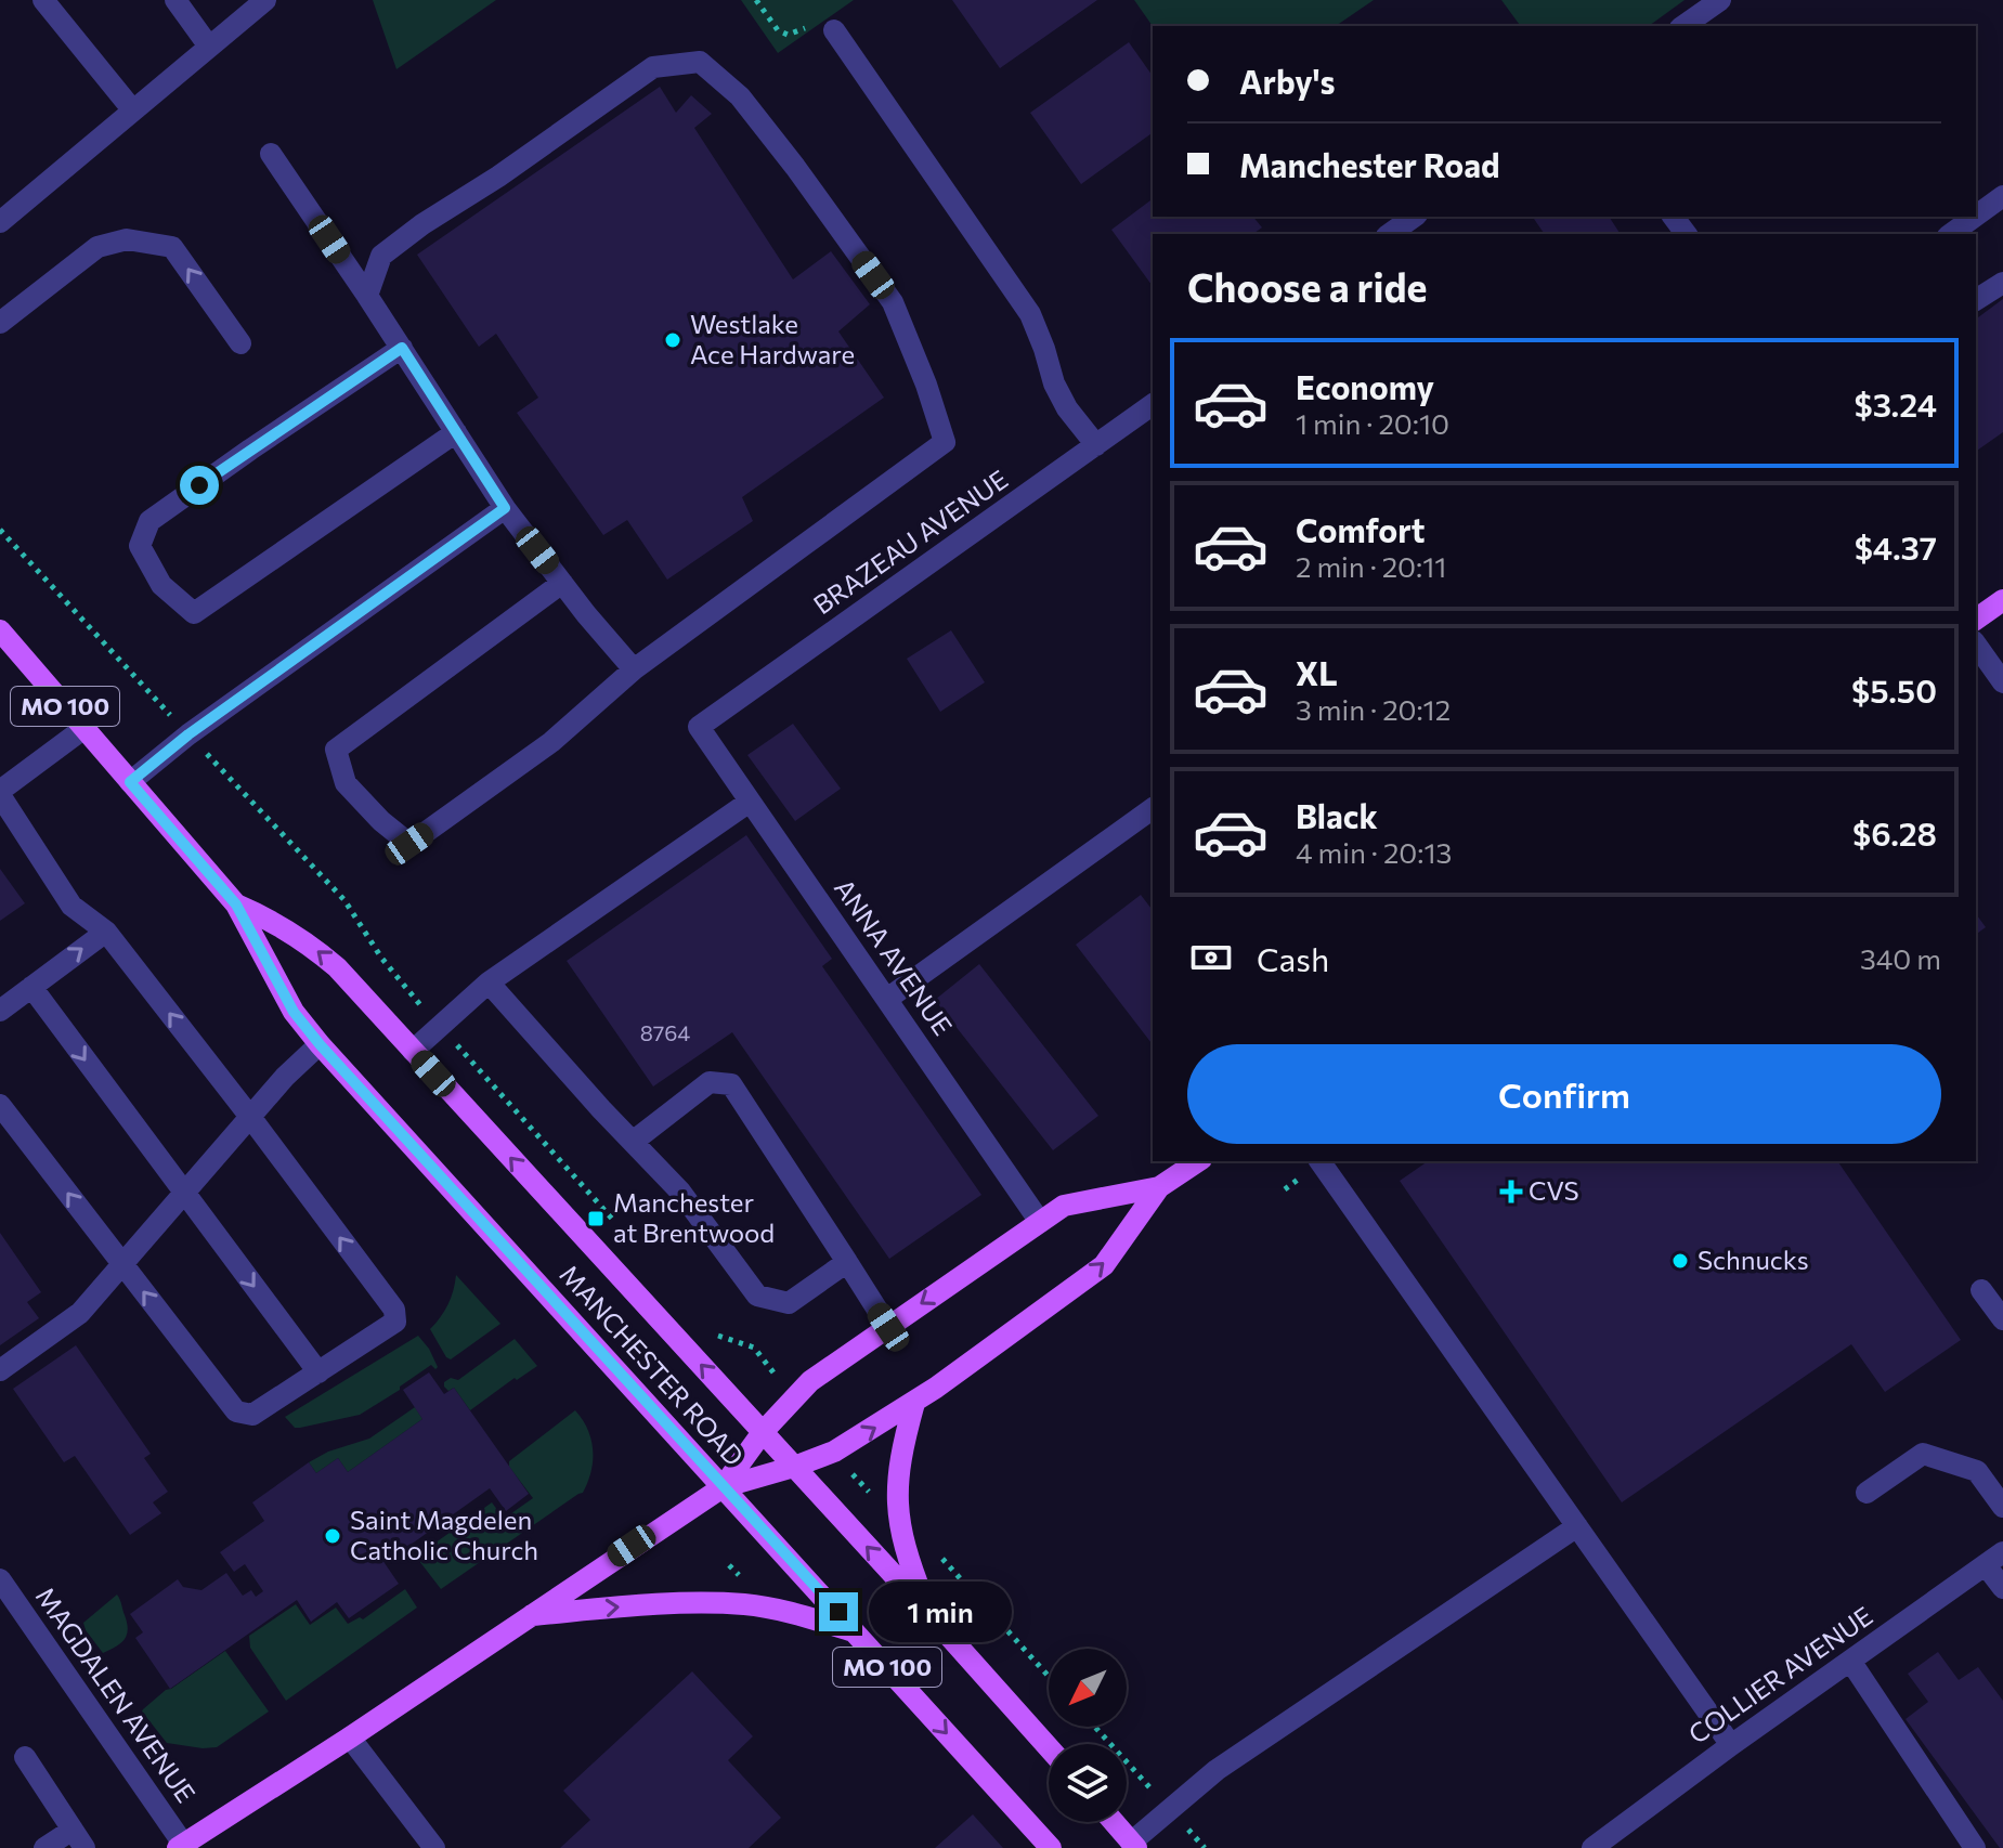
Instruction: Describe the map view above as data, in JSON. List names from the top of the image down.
{
  "streets": {
    "main road": ["MO 100", "MANCHESTER ROAD"],
    "street": [
      "BRAZEAU AVENUE",
      "ANNA AVENUE",
      "COLLIER AVENUE",
      "MAGDALEN AVENUE"
    ]
  },
  "crossings": [
    ["BRAZEAU AVENUE", "ANNA AVENUE"]
  ],
  "places": {
    "other": ["Westlake Ace Hardware", "Schnucks", "Saint Magdelen Catholic Church"],
    "health": ["CVS"],
    "transit": ["Manchester at Brentwood"]
  },
  "house_numbers": ["8764"],
  "north": "bottom left",
  "page": {
    "banner": ["Arby's", "Manchester Road"],
    "heading": "Choose a ride",
    "list": [
      {
        "name": "Economy",
        "note": "1 min · 20:10",
        "value": "$3.24"
      },
      {
        "name": "Comfort",
        "note": "2 min · 20:11",
        "value": "$4.37"
      },
      {
        "name": "XL",
        "note": "3 min · 20:12",
        "value": "$5.50"
      },
      {
        "name": "Black",
        "note": "4 min · 20:13",
        "value": "$6.28"
      }
    ],
    "pay": ["Cash", "340 m"],
    "buttons": "Confirm",
    "bubble": "1 min"
  }
}
